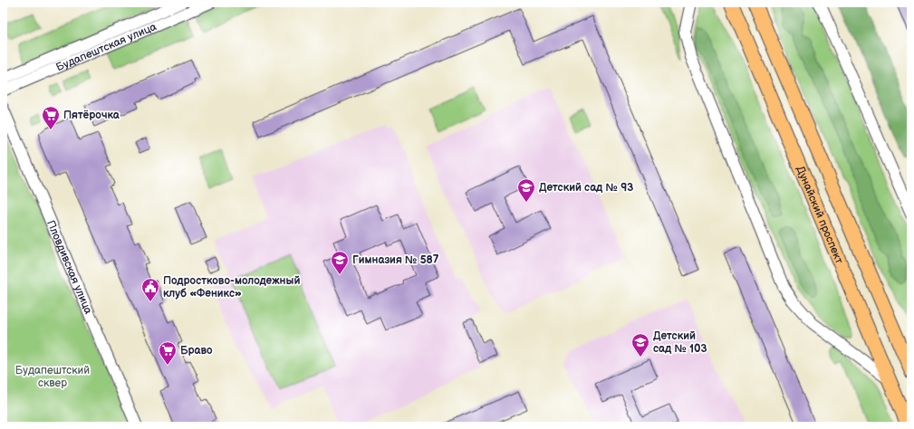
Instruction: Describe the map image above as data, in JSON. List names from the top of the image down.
{
  "streets": {
    "main road": ["Дунайский проспект"],
    "street": ["Будапештская улица", "Пловдивская улица"]
  },
  "parks": ["Будапештский сквер"],
  "places": {
    "supermarket": ["Пятёрочка", "Браво"],
    "school or university": ["Детский сад № 93", "Гимназия № 587", "Детский сад № 103"],
    "public building": ["Подростково-молодежный клуб «Феникс»"]
  }
}
